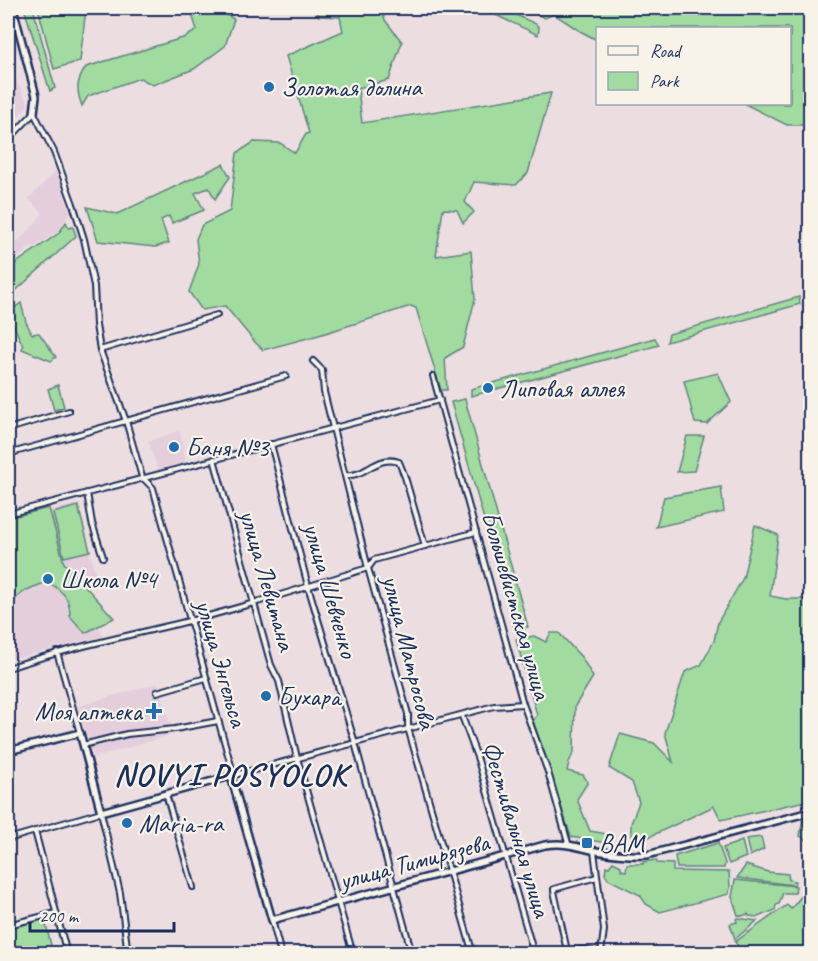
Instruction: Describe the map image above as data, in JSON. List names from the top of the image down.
{
  "streets": {
    "street": [
      "улица Левитана",
      "улица Шевченко",
      "Большевистская улица",
      "улица Матросова",
      "улица Энгельса",
      "Фестивальная улица",
      "улица Тимирязева"
    ]
  },
  "crossings": [
    ["улица Левитана", "улица Тимирязева"],
    ["улица Шевченко", "улица Тимирязева"],
    ["Большевистская улица", "улица Тимирязева"],
    ["улица Матросова", "улица Тимирязева"],
    ["улица Энгельса", "улица Тимирязева"],
    ["Фестивальная улица", "улица Тимирязева"]
  ],
  "districts": ["NOVYI POSYOLOK"],
  "places": {
    "other": [
      "Золотая долина",
      "Липовая аллея",
      "Баня №3",
      "Школа №4",
      "Бухара",
      "Maria-ra"
    ],
    "health": ["Моя аптека"],
    "transit": ["BAM"]
  },
  "legend": ["Road", "Park"],
  "scale_bar": "200 m"
}
